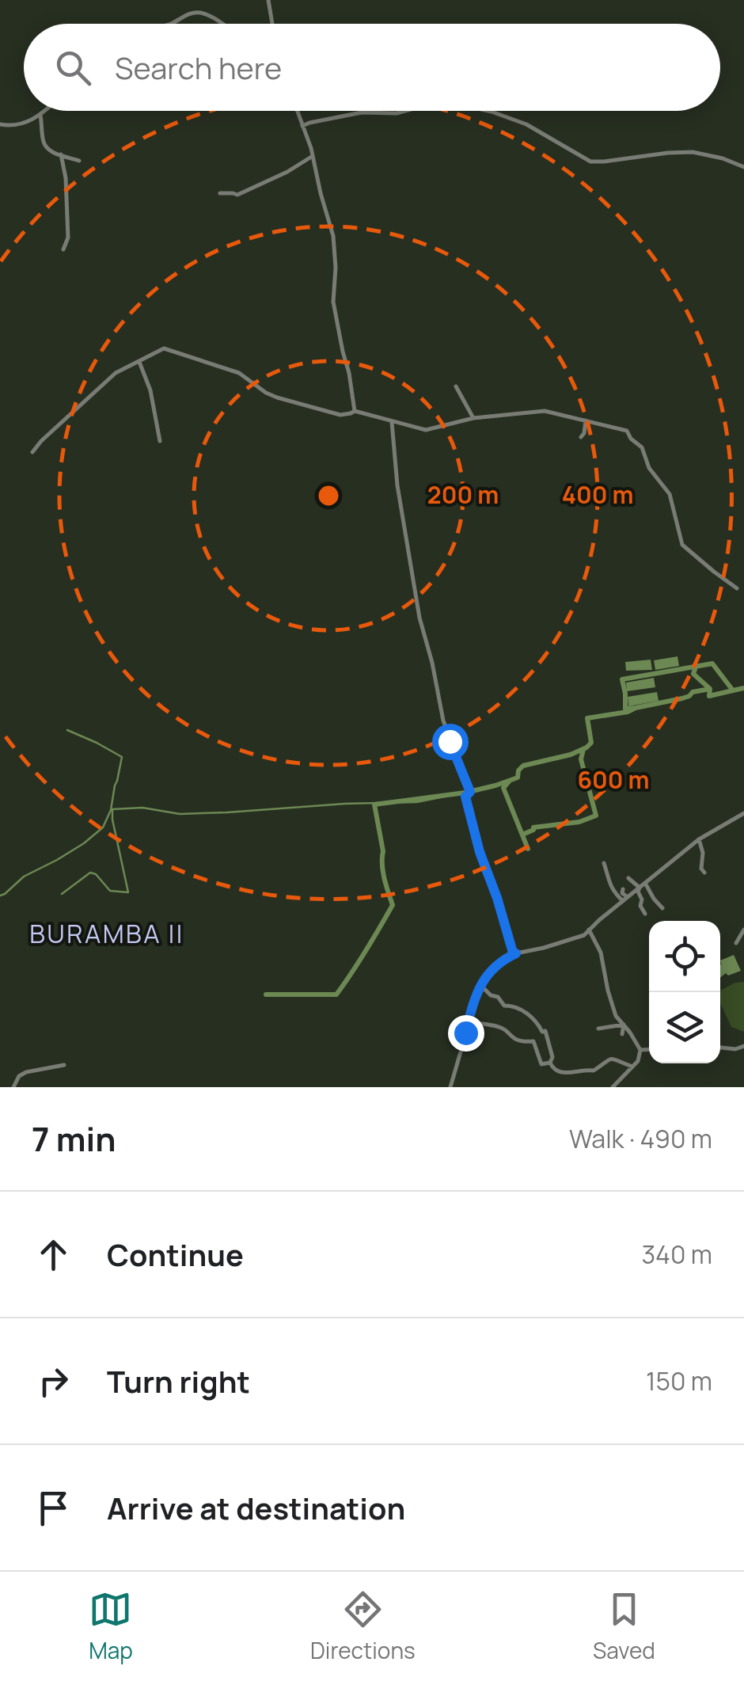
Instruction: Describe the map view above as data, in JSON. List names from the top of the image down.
{
  "districts": ["BURAMBA II"],
  "page": {
    "search": "Search here",
    "heading": ["7 min", "Walk · 490 m"],
    "list": [
      ["Continue", "340 m"],
      ["Turn right", "150 m"],
      "Arrive at destination"
    ],
    "nav": ["Map", "Directions", "Saved"]
  },
  "rings": ["200 m", "400 m", "600 m"]
}
